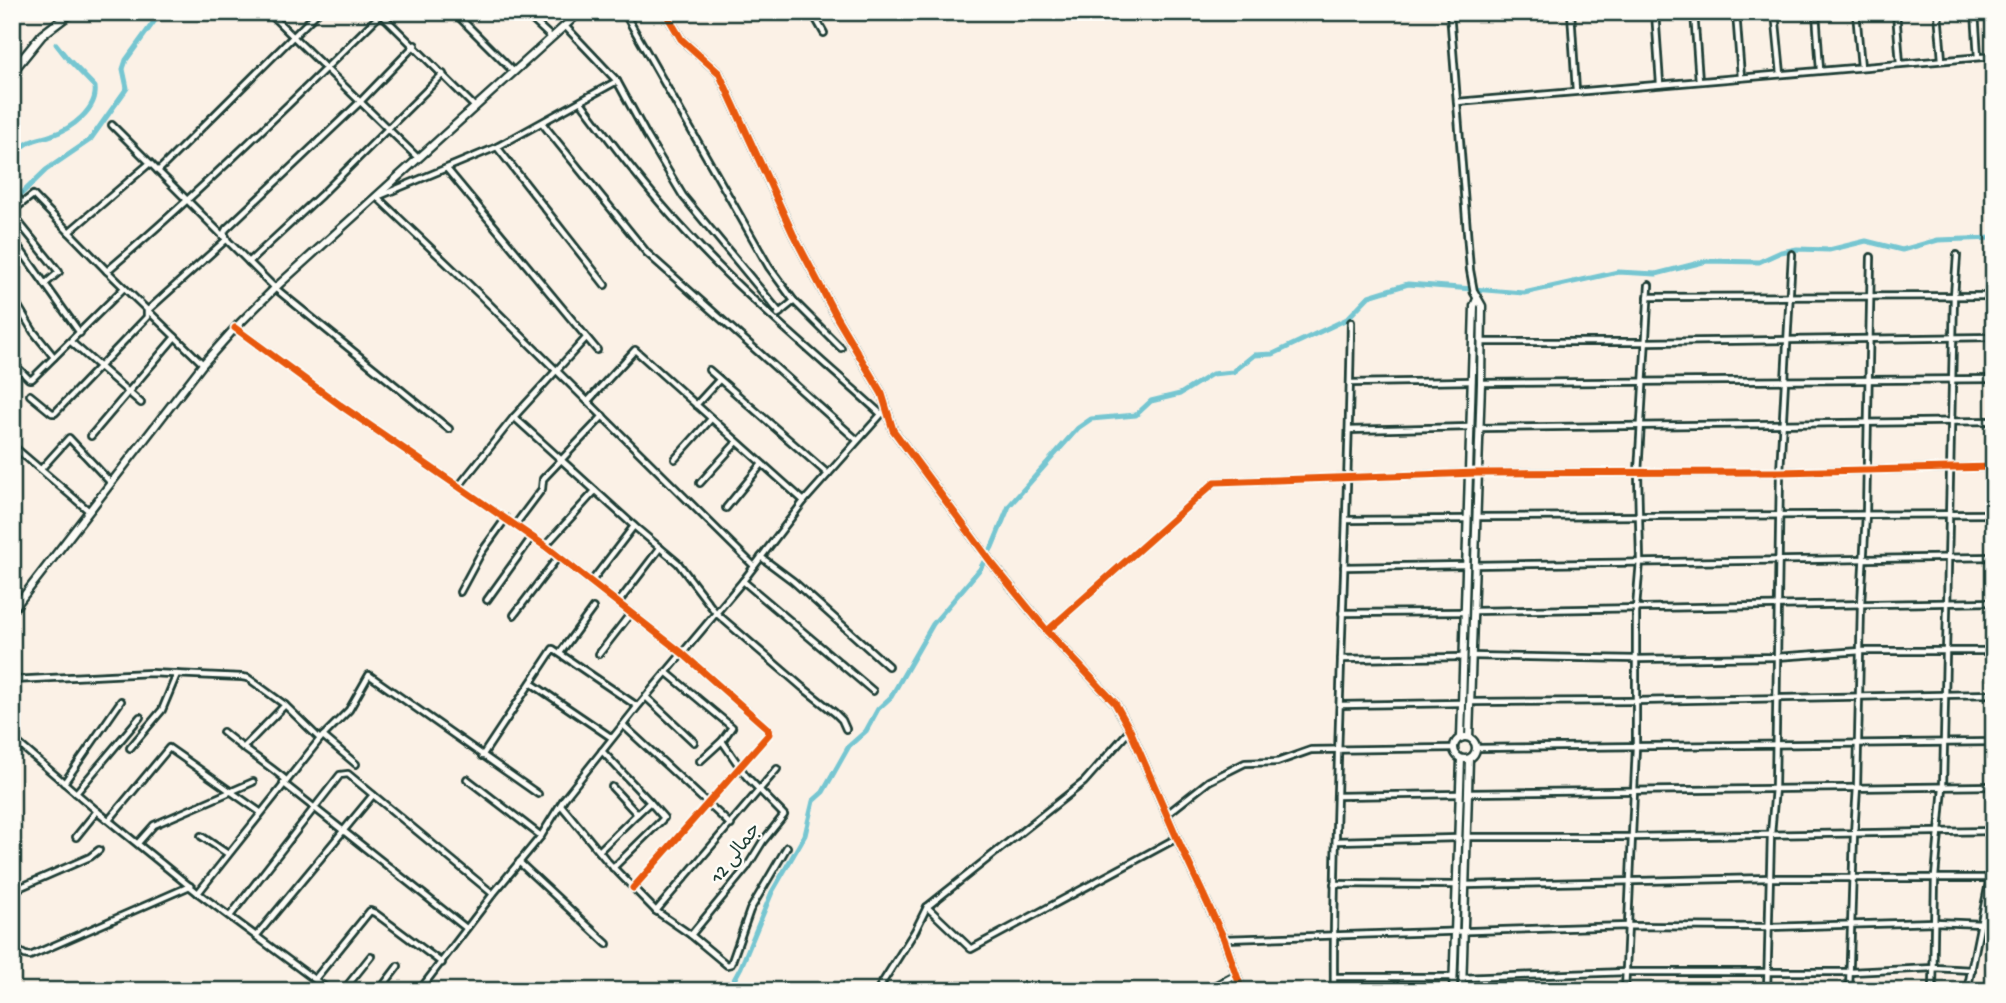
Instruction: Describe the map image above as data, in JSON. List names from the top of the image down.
{
  "streets": {
    "street": ["جمالی 12"]
  }
}
